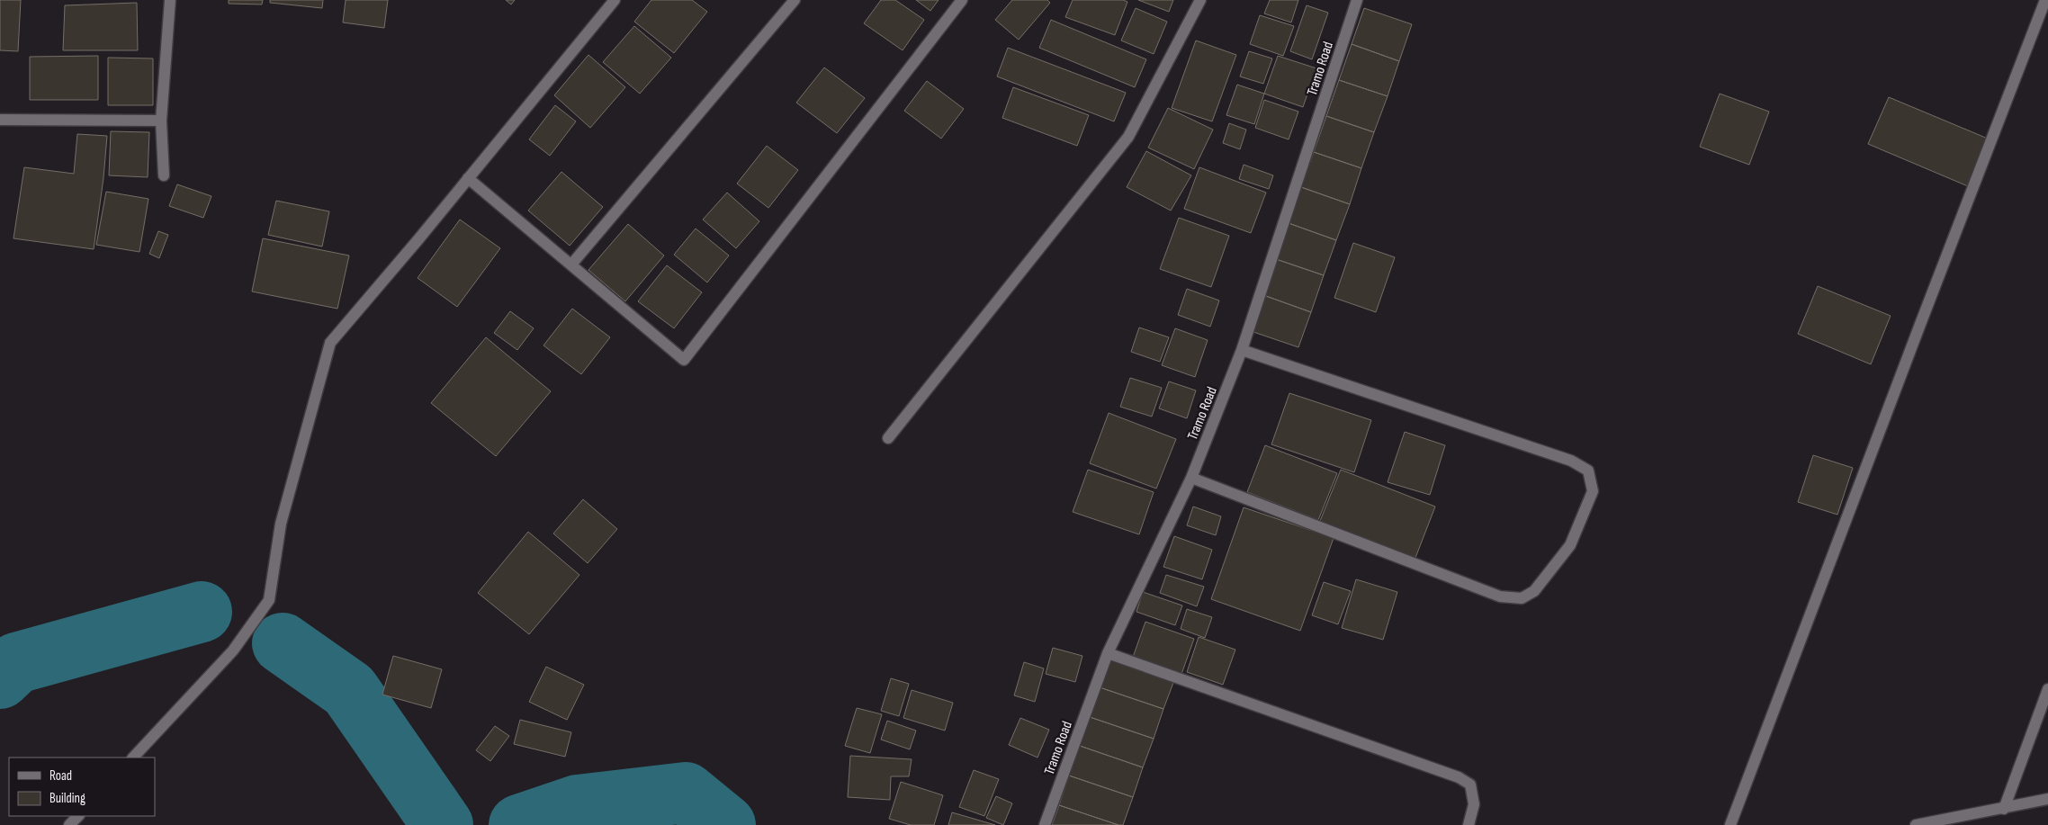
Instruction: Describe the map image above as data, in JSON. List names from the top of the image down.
{
  "streets": {
    "street": ["Tramo Road"]
  },
  "legend": ["Road", "Building"]
}
